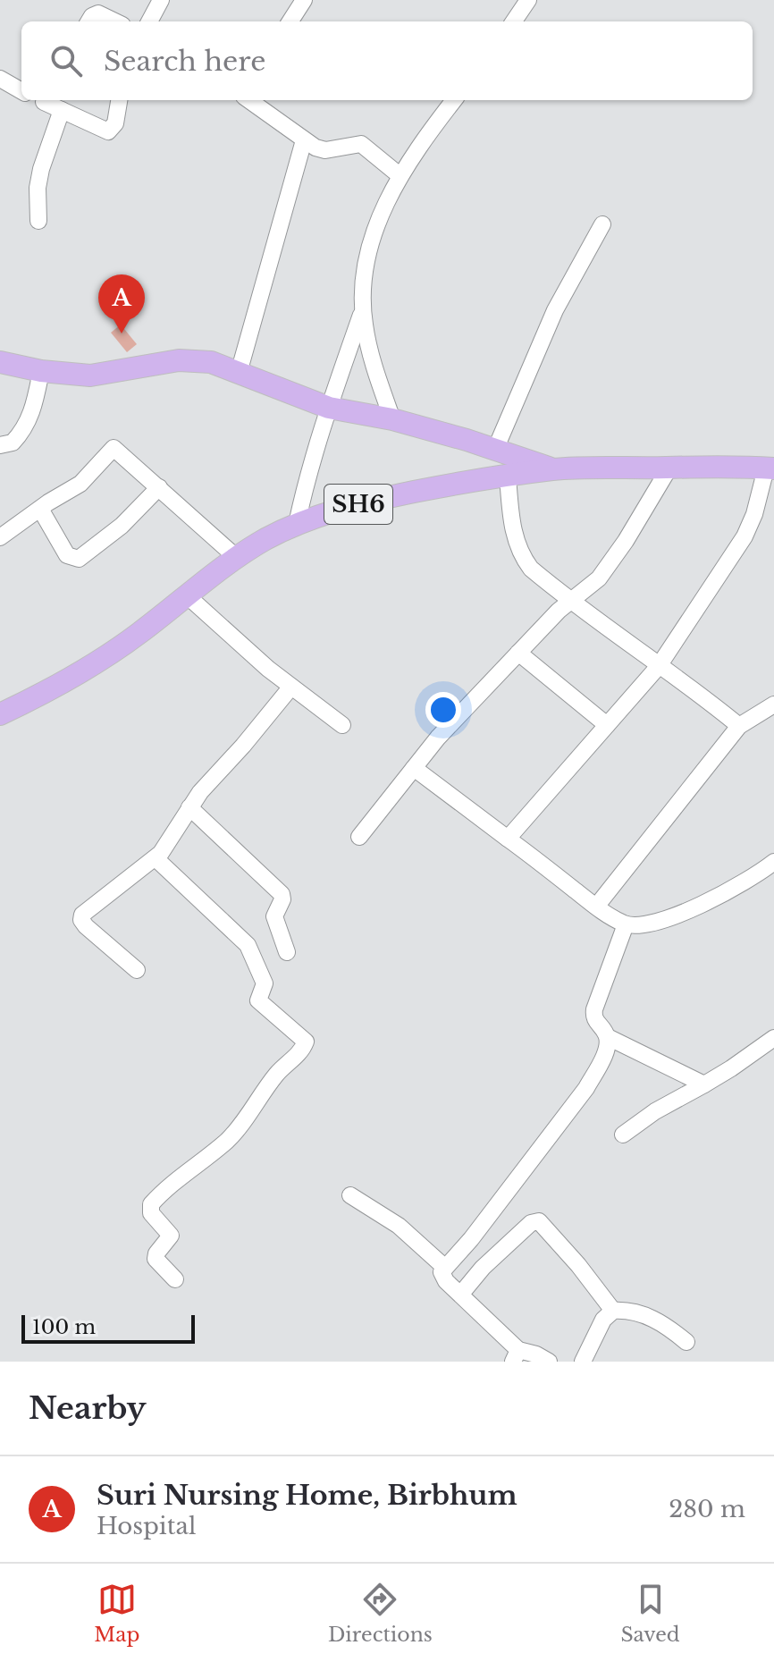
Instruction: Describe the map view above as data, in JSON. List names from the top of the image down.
{
  "streets": {
    "main road": ["SH6"]
  },
  "scale_bar": "100 m",
  "page": {
    "search": "Search here",
    "pins": "A",
    "scale": "100 m",
    "heading": "Nearby",
    "list": [
      {
        "mark": "A",
        "name": "Suri Nursing Home, Birbhum",
        "note": "Hospital",
        "value": "280 m"
      }
    ],
    "nav": ["Map", "Directions", "Saved"]
  }
}
